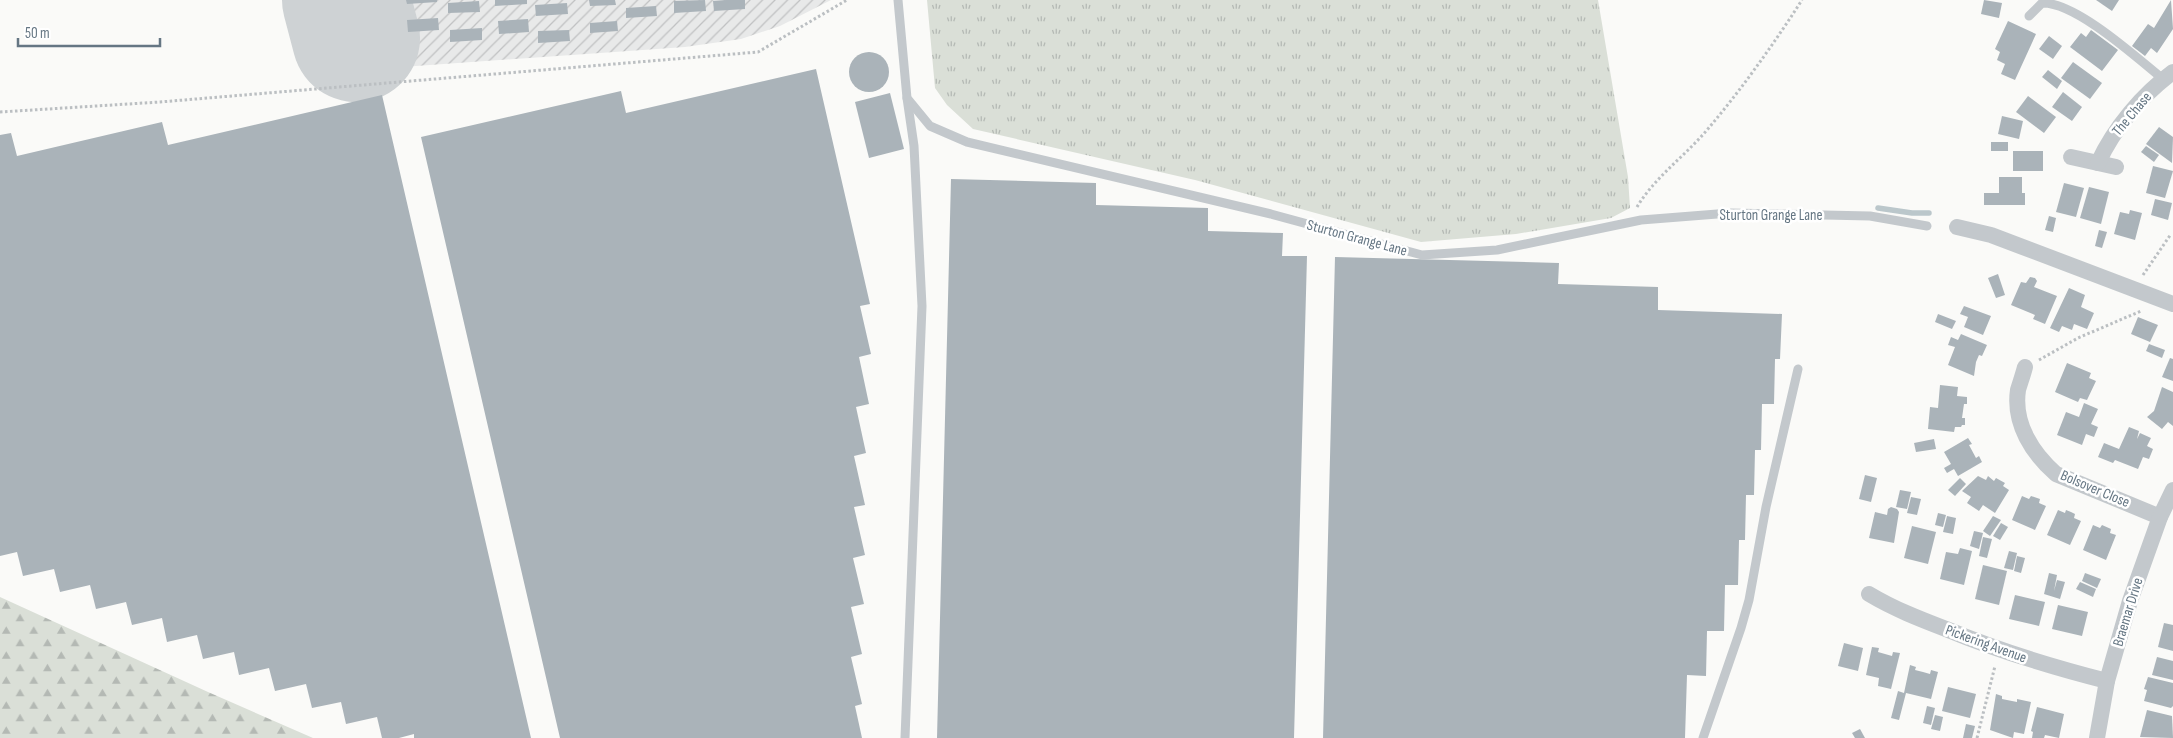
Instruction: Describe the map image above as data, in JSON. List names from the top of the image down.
{
  "streets": {
    "street": [
      "The Chase",
      "Bolsover Close",
      "Braemar Drive",
      "Pickering Avenue"
    ],
    "lane": ["Sturton Grange Lane"]
  },
  "crossings": [
    ["Bolsover Close", "Braemar Drive"],
    ["Braemar Drive", "Pickering Avenue"]
  ],
  "scale_bar": "50 m"
}
